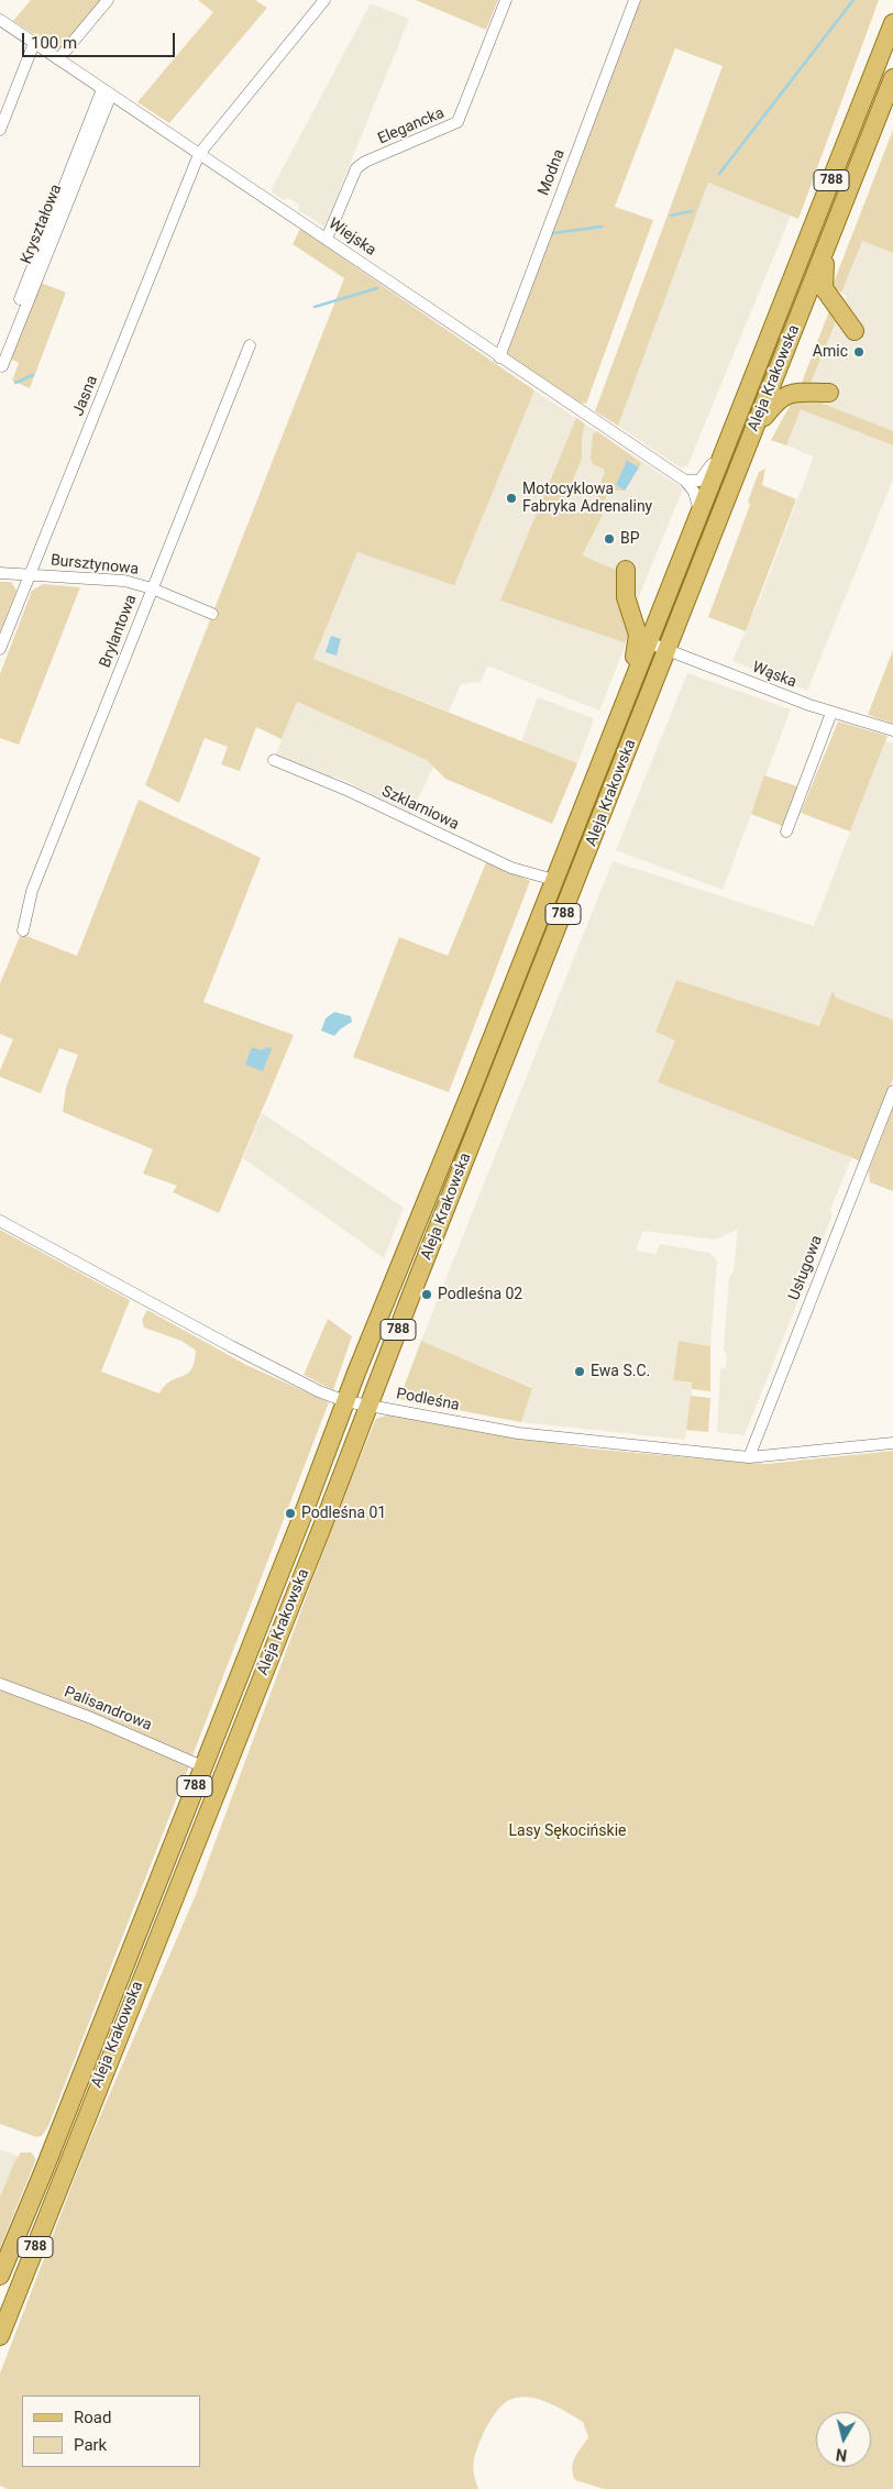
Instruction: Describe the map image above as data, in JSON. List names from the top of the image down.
{
  "streets": {
    "main road": ["788", "Aleja Krakowska"],
    "street": [
      "Elegancka",
      "Modna",
      "Kryształowa",
      "Wiejska",
      "Jasna",
      "Bursztynowa",
      "Brylantowa",
      "Wąska",
      "Szklarniowa",
      "Usługowa",
      "Podleśna",
      "Palisandrowa"
    ]
  },
  "crossings": [
    ["Elegancka", "Wiejska"],
    ["Modna", "Wiejska"],
    ["Kryształowa", "Wiejska"],
    ["Wiejska", "Aleja Krakowska"],
    ["Wiejska", "Jasna"],
    ["Aleja Krakowska", "Wąska"],
    ["Aleja Krakowska", "Szklarniowa"],
    ["Aleja Krakowska", "Podleśna"],
    ["Aleja Krakowska", "Palisandrowa"],
    ["Jasna", "Bursztynowa"],
    ["Bursztynowa", "Brylantowa"],
    ["Usługowa", "Podleśna"]
  ],
  "parks": ["Lasy Sękocińskie"],
  "places": [
    "Amic",
    "Motocyklowa Fabryka Adrenaliny",
    "BP",
    "Podleśna 02",
    "Ewa S.C.",
    "Podleśna 01"
  ],
  "legend": ["Road", "Park"],
  "scale_bar": "100 m",
  "north": "bottom"
}
